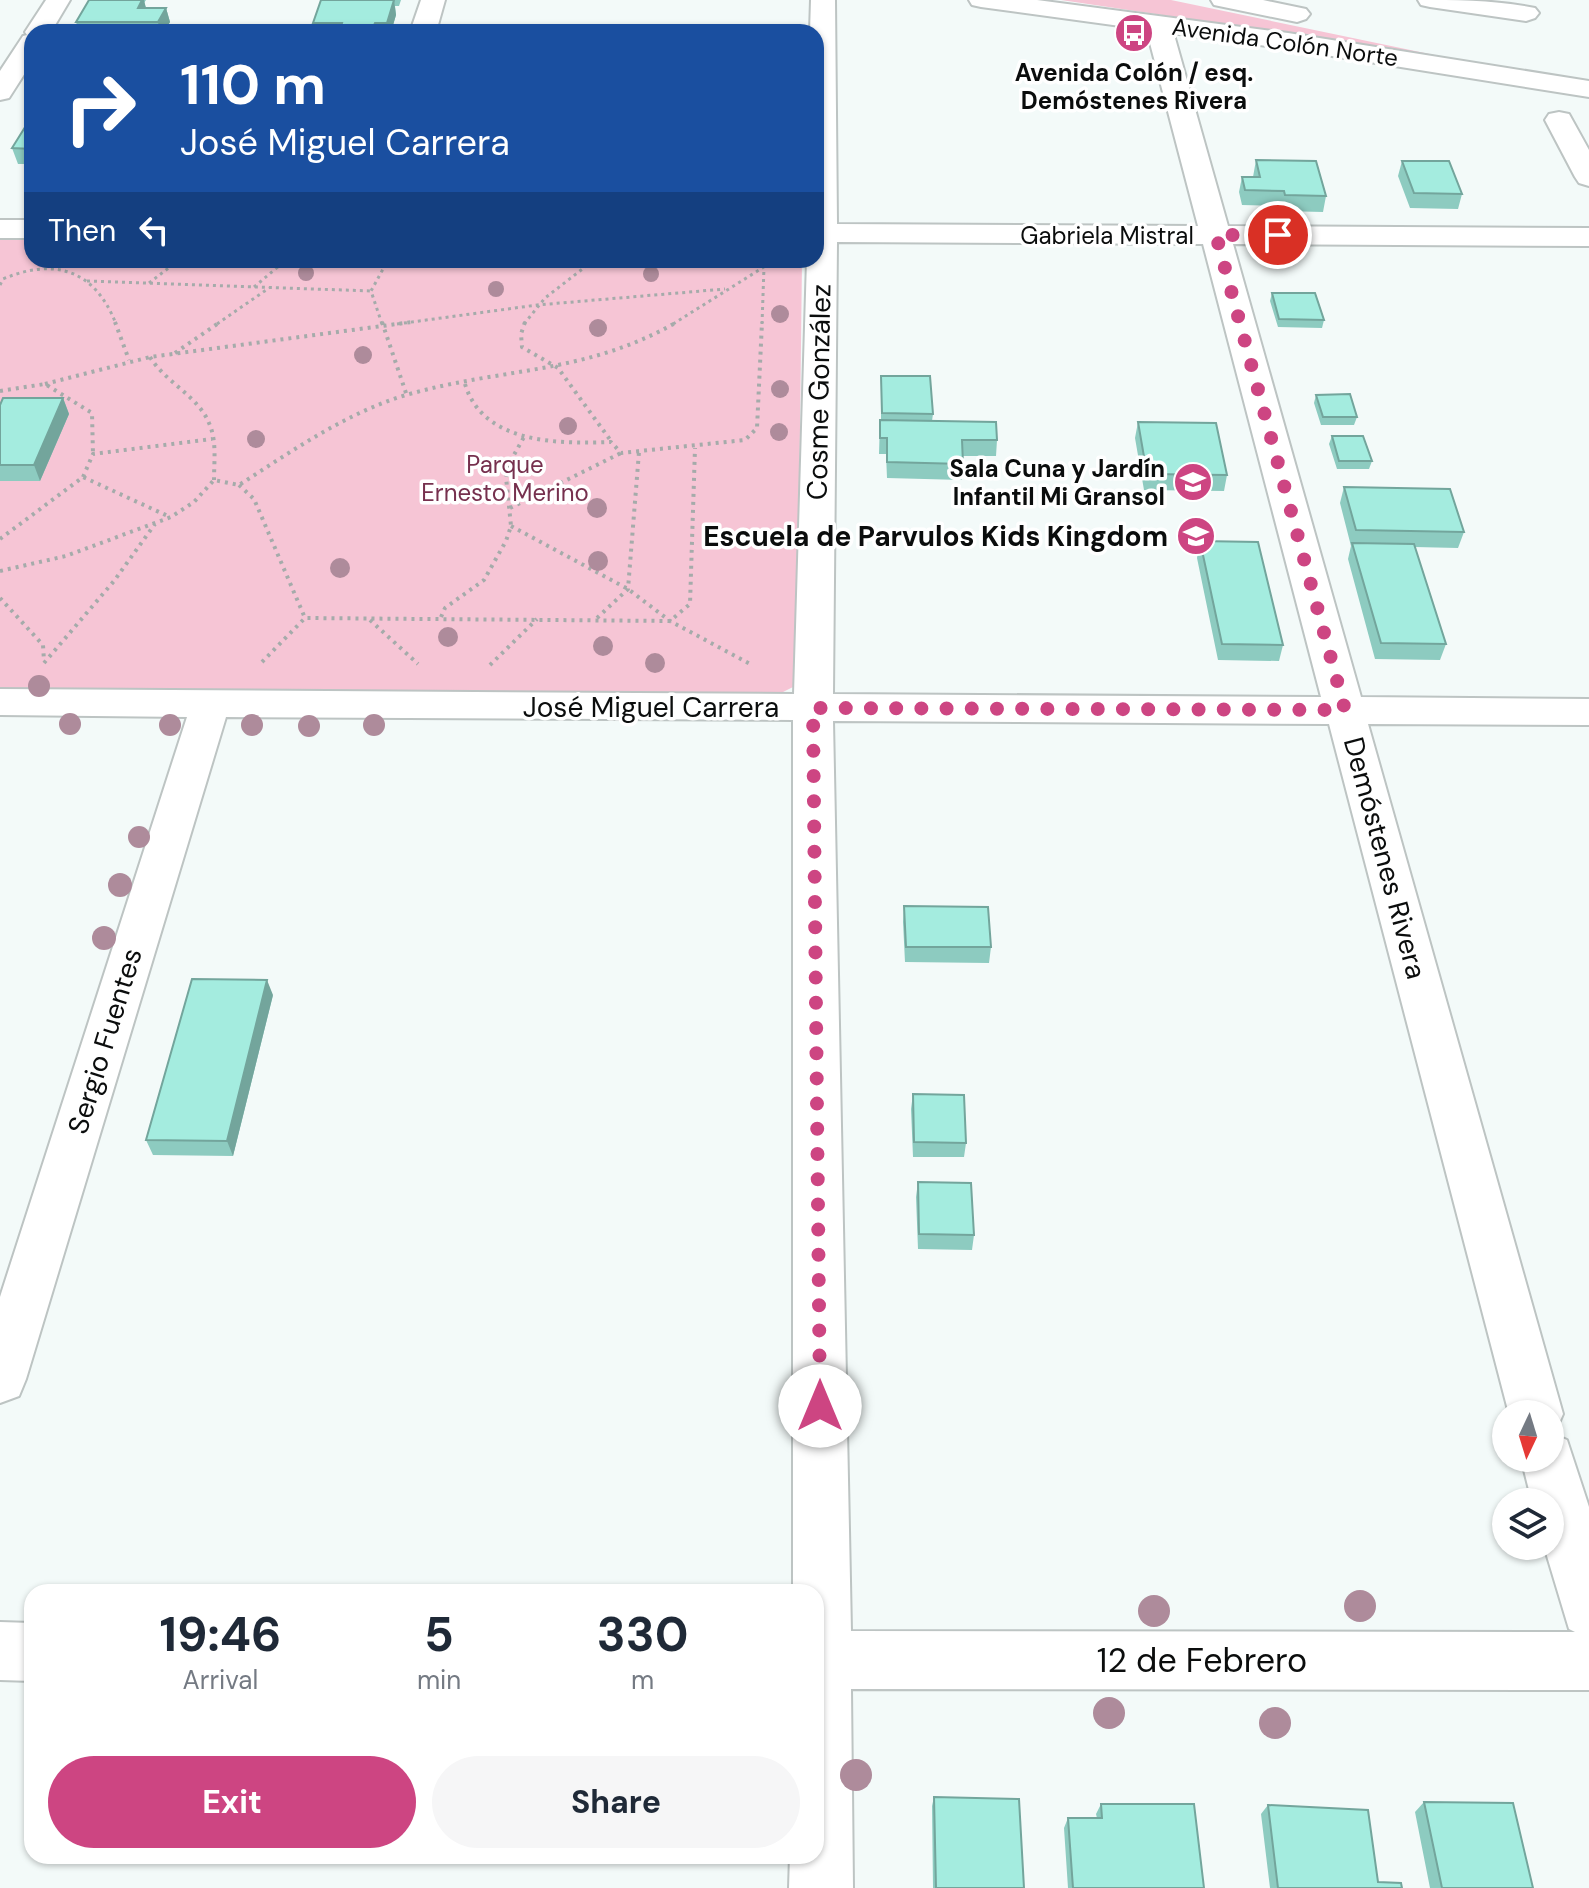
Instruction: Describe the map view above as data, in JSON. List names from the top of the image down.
{
  "streets": {
    "street": [
      "Avenida Colón Norte",
      "Gabriela Mistral",
      "Cosme González",
      "José Miguel Carrera",
      "Demóstenes Rivera",
      "Sergio Fuentes",
      "12 de Febrero"
    ]
  },
  "crossings": [
    ["Avenida Colón Norte", "Demóstenes Rivera"],
    ["Gabriela Mistral", "Demóstenes Rivera"],
    ["Cosme González", "José Miguel Carrera"],
    ["José Miguel Carrera", "Demóstenes Rivera"],
    ["José Miguel Carrera", "Sergio Fuentes"]
  ],
  "parks": ["Parque Ernesto Merino"],
  "places": {
    "bus stop": ["Avenida Colón / esq. Demóstenes Rivera"],
    "school or university": ["Sala Cuna y Jardín Infantil Mi Gransol", "Escuela de Parvulos Kids Kingdom"]
  },
  "north": "bottom",
  "page": {
    "turn": ["110 m", "José Miguel Carrera"],
    "then": "Then",
    "eta": [
      "19:46",
      "Arrival",
      "5",
      "min",
      "330",
      "m"
    ],
    "buttons": ["Exit", "Share"]
  }
}
